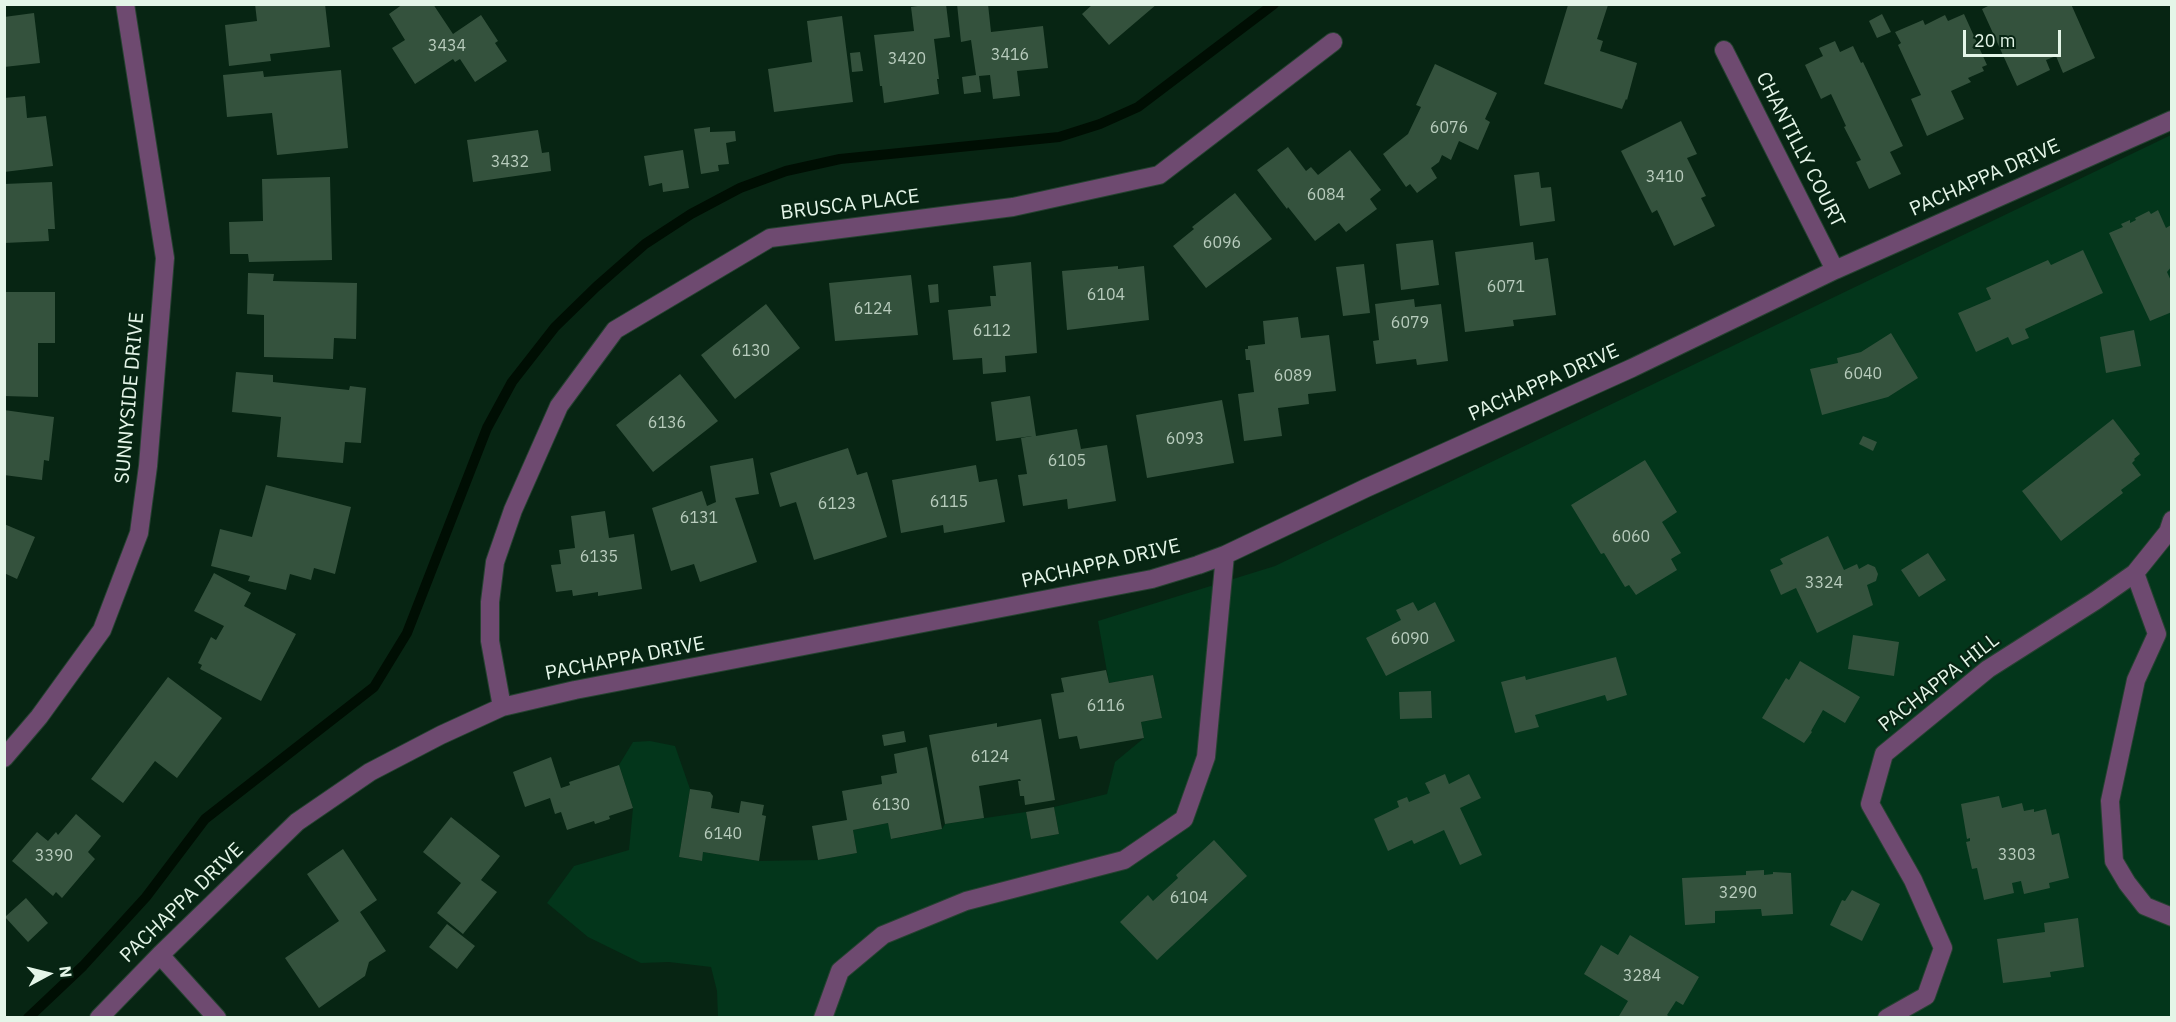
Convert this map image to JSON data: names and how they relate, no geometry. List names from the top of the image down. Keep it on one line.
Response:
{"streets":{"street":["CHANTILLY COURT","PACHAPPA DRIVE","BRUSCA PLACE","SUNNYSIDE DRIVE","PACHAPPA HILL"]},"crossings":[["CHANTILLY COURT","PACHAPPA DRIVE"],["PACHAPPA DRIVE","BRUSCA PLACE"]],"house_numbers":["3434","3416","3420","6076","3432","3410","6084","6096","6071","6104","6124","6079","6112","6130","6040","6089","6136","6093","6105","6115","6123","6131","6060","6135","3324","6090","6116","6124","6130","6140","3303","3390","3290","6104","3284"],"scale_bar":"20 m","north":"right"}
